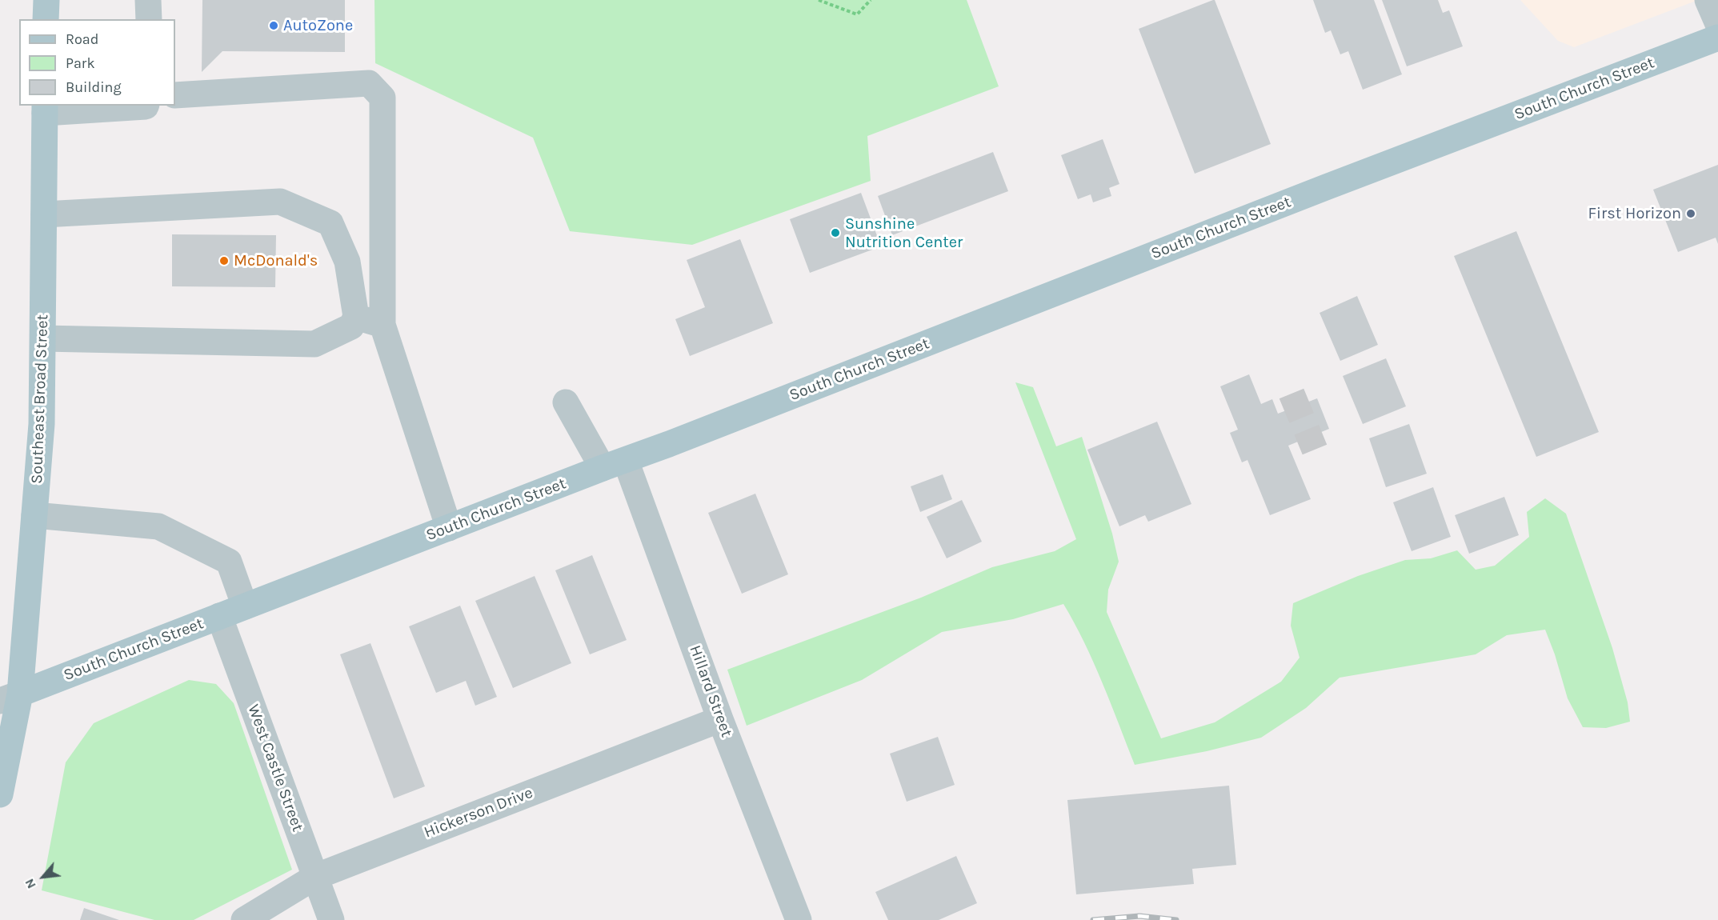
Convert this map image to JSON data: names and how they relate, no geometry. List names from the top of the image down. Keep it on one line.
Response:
{"streets":{"main road":["South Church Street","Southeast Broad Street"],"street":["Hillard Street","West Castle Street","Hickerson Drive"]},"crossings":[["South Church Street","Southeast Broad Street"],["South Church Street","Hillard Street"],["South Church Street","West Castle Street"],["Hillard Street","Hickerson Drive"],["West Castle Street","Hickerson Drive"]],"places":["AutoZone","First Horizon","Sunshine Nutrition Center","McDonald's"],"legend":["Road","Park","Building"],"north":"bottom left"}
